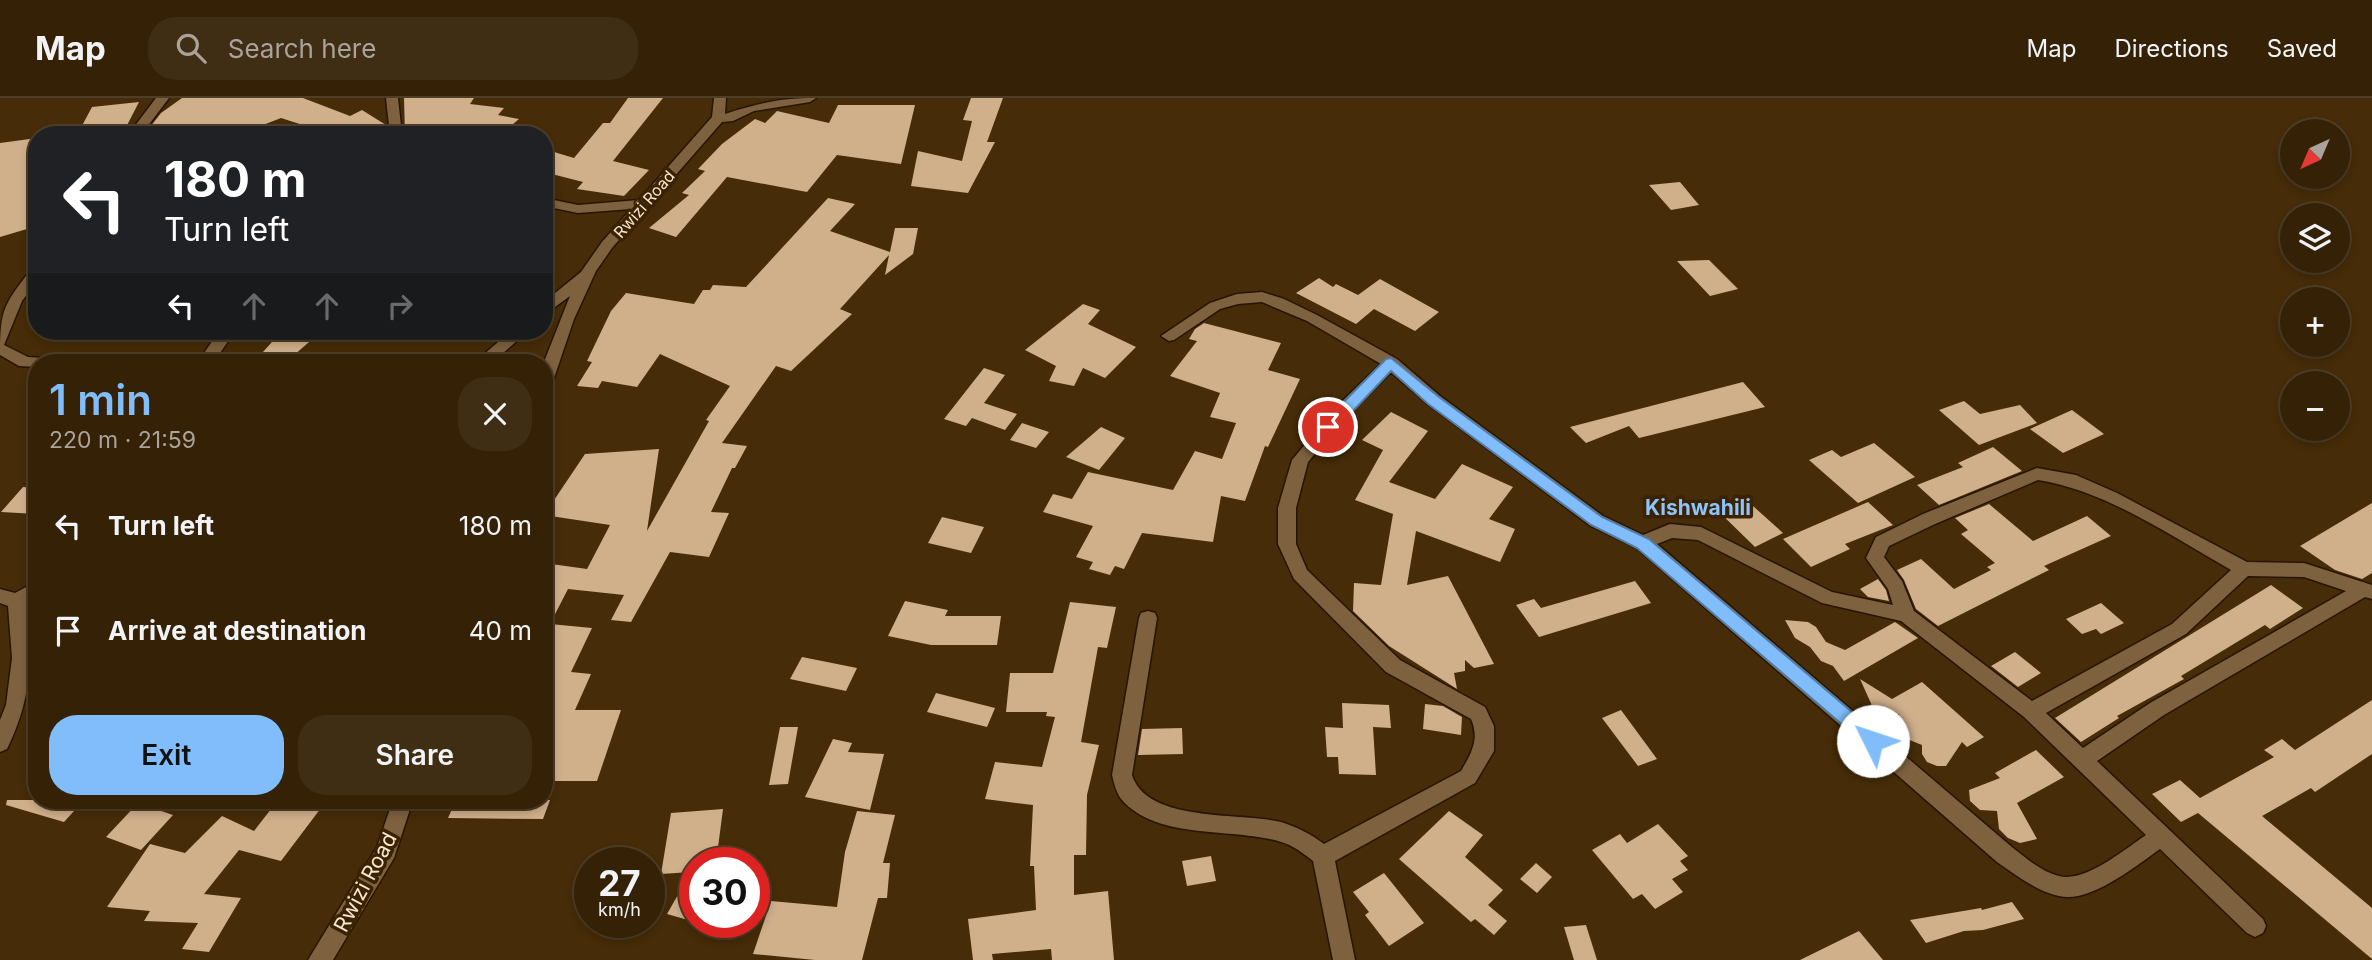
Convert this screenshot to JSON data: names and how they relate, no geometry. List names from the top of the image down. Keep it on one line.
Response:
{"streets":{"street":["Rwizi Road"]},"districts":["Kishwahili"],"north":"bottom left","page":{"header":"Map","search":"Search here","nav":["Map","Directions","Saved"],"map_buttons":["+","−"],"turn":["180 m","Turn left"],"heading":["1 min","220 m · 21:59"],"list":[{"name":"Turn left","value":"180 m"},{"name":"Arrive at destination","value":"40 m"}],"buttons":["Exit","Share"],"speed":"27 km/h","limit":"30"}}
